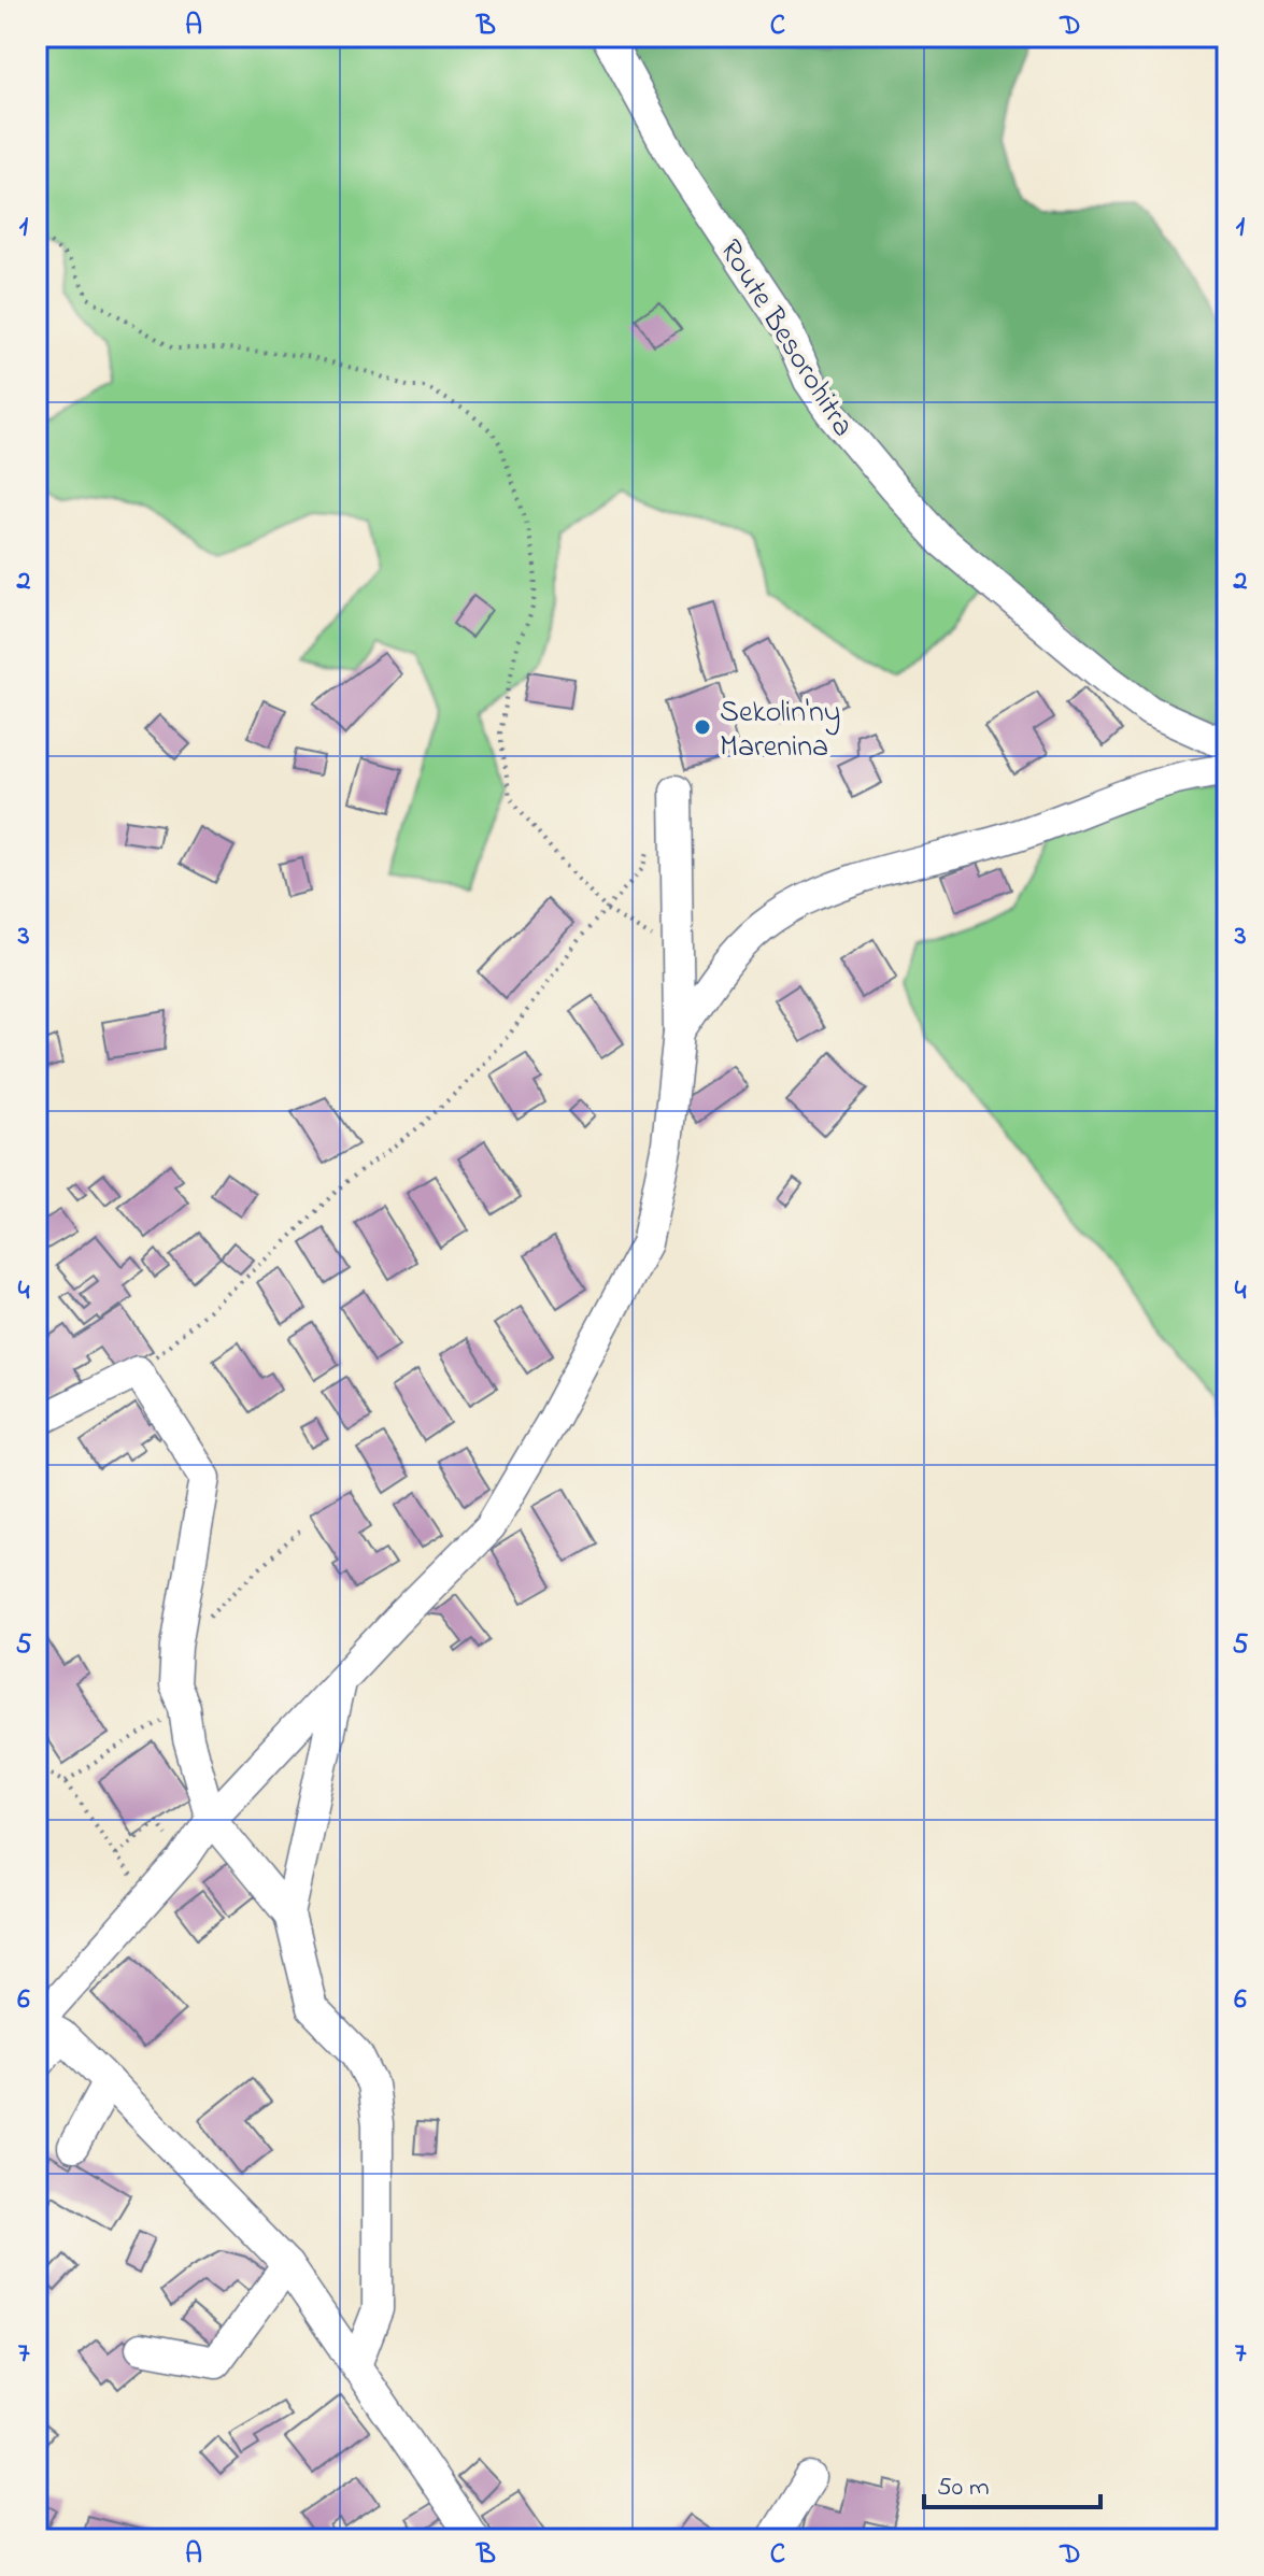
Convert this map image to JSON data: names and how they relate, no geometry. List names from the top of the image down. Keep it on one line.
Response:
{"streets":{"street":["Route Besorohitra"]},"places":["Sekolin'ny Marenina"],"scale_bar":"50 m","grid":{"columns":["A","B","C","D"],"rows":["1","2","3","4","5","6","7"]}}
